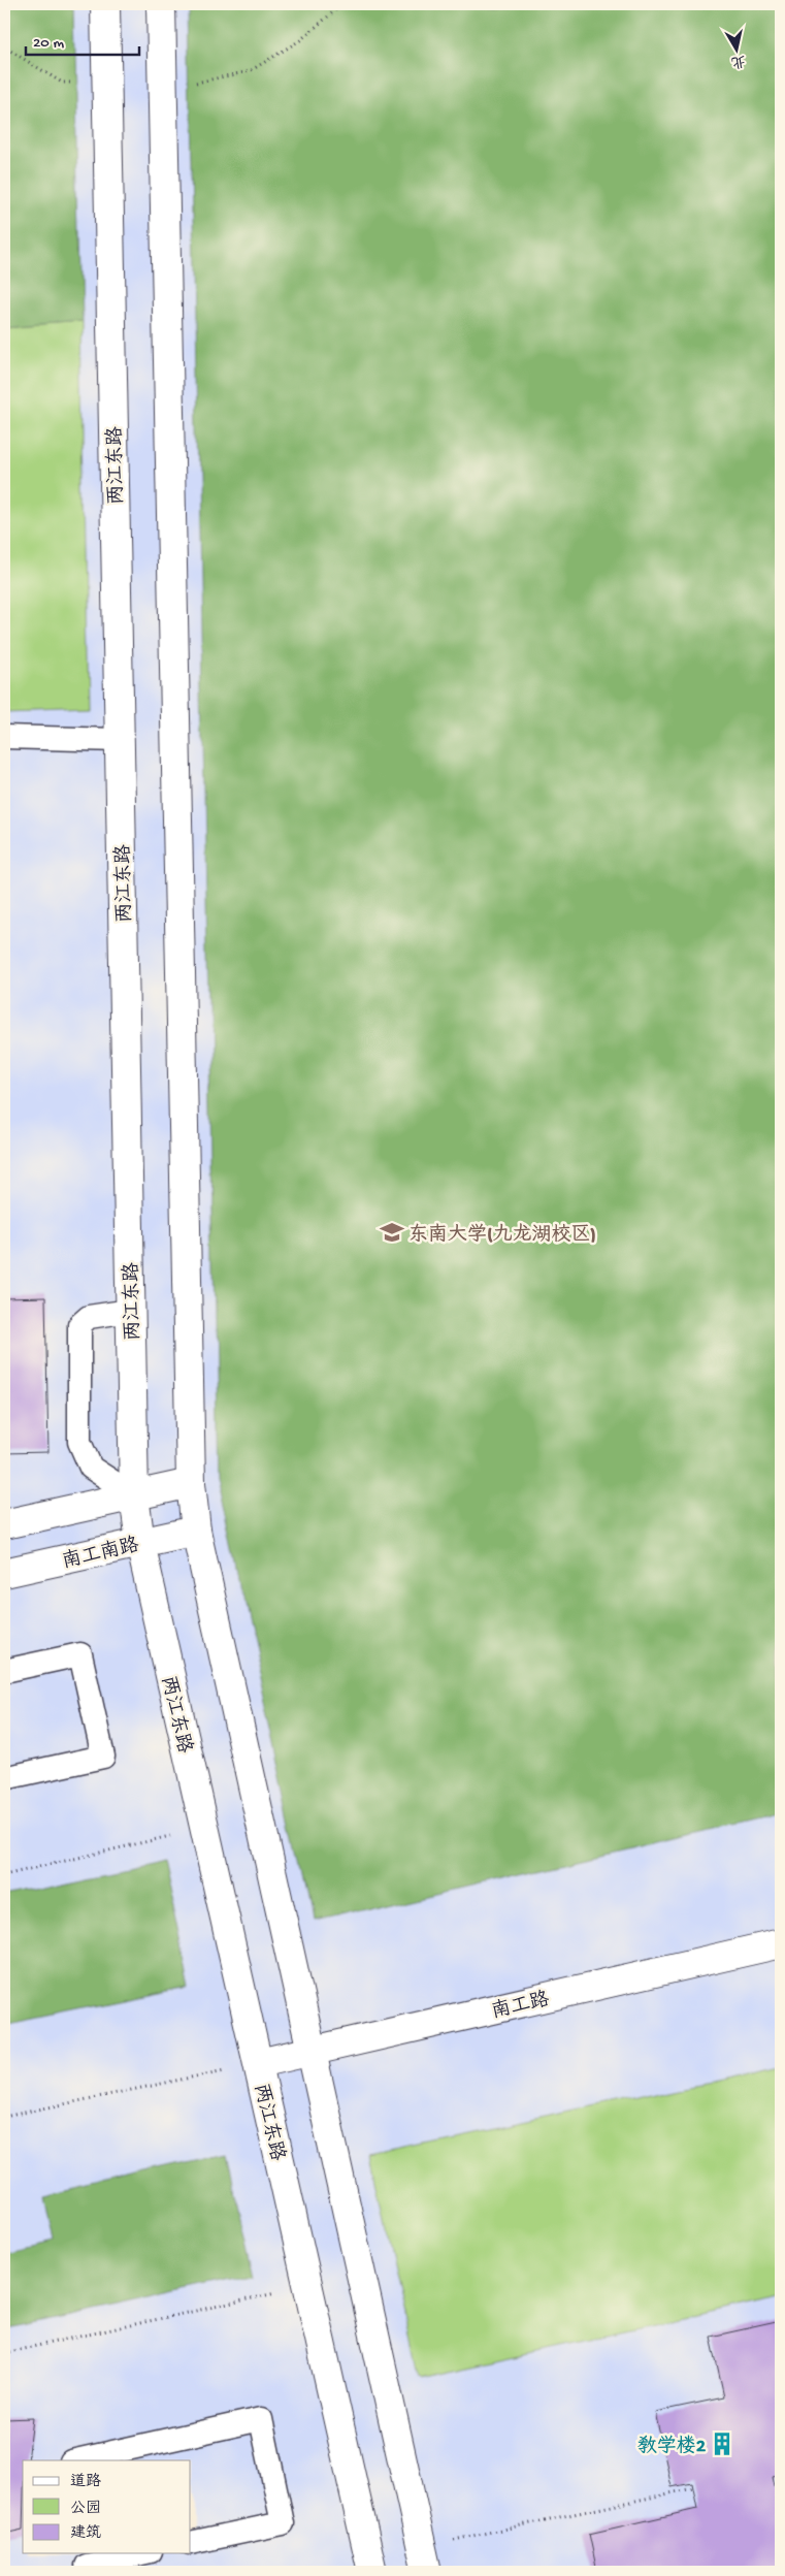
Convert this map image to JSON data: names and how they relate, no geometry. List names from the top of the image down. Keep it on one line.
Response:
{"streets":{"street":["两江东路","南工南路","南工路"]},"crossings":[["两江东路","南工南路"],["两江东路","南工路"]],"places":{"school or university":["东南大学(九龙湖校区)"],"building":["教学楼2"]},"legend":["道路","公园","建筑"],"scale_bar":"20 m","north":"bottom"}
